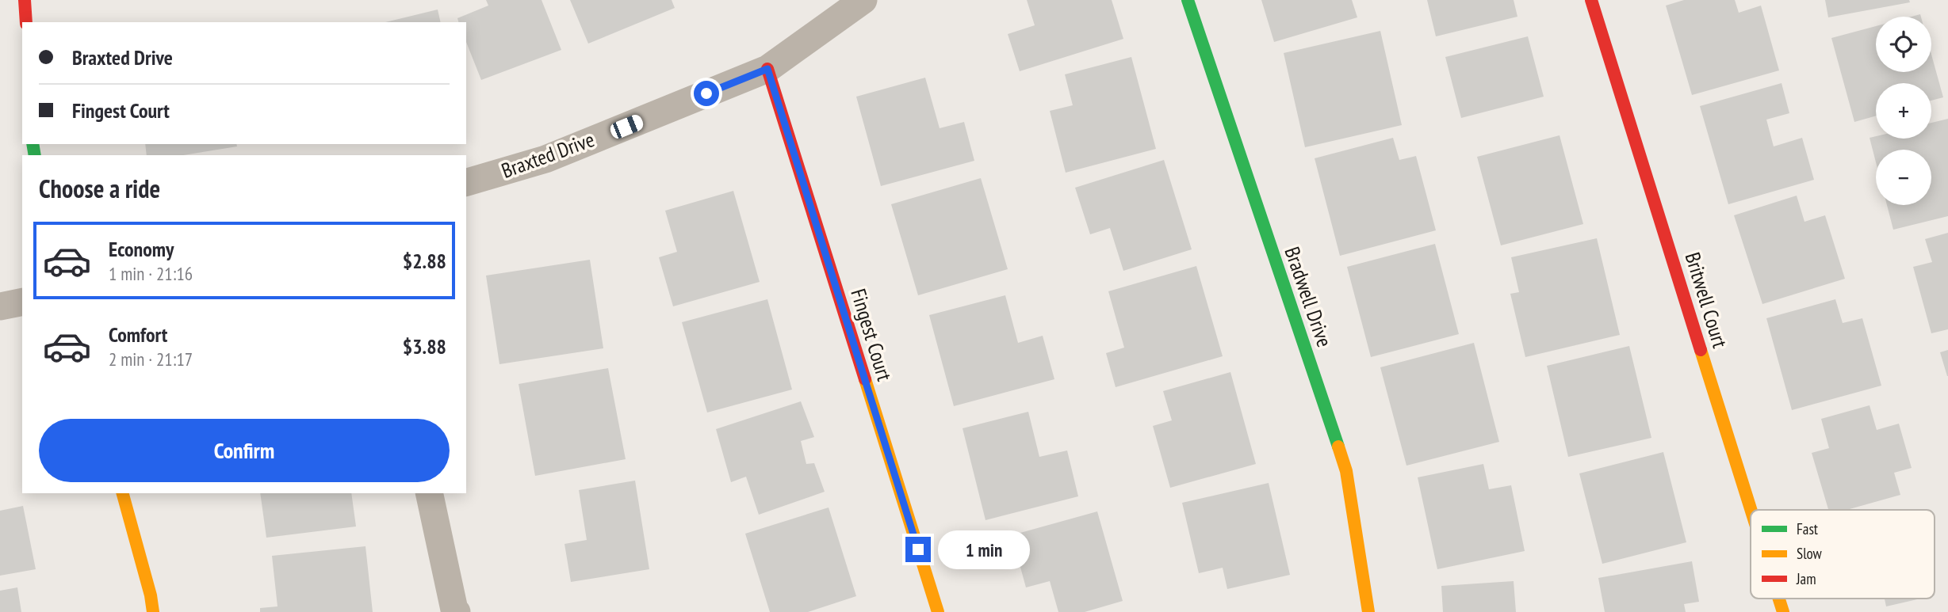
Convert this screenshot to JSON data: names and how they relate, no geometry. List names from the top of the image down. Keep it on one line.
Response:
{"streets":{"street":["Braxted Drive","Bradwell Drive","Britwell Court","Fingest Court"]},"crossings":[["Braxted Drive","Fingest Court"]],"legend":["Fast","Slow","Jam"],"page":{"map_buttons":["+","−"],"banner":["Braxted Drive","Fingest Court"],"heading":"Choose a ride","list":[{"name":"Economy","note":"1 min · 21:16","value":"$2.88"},{"name":"Comfort","note":"2 min · 21:17","value":"$3.88"}],"buttons":"Confirm","bubble":"1 min"}}
